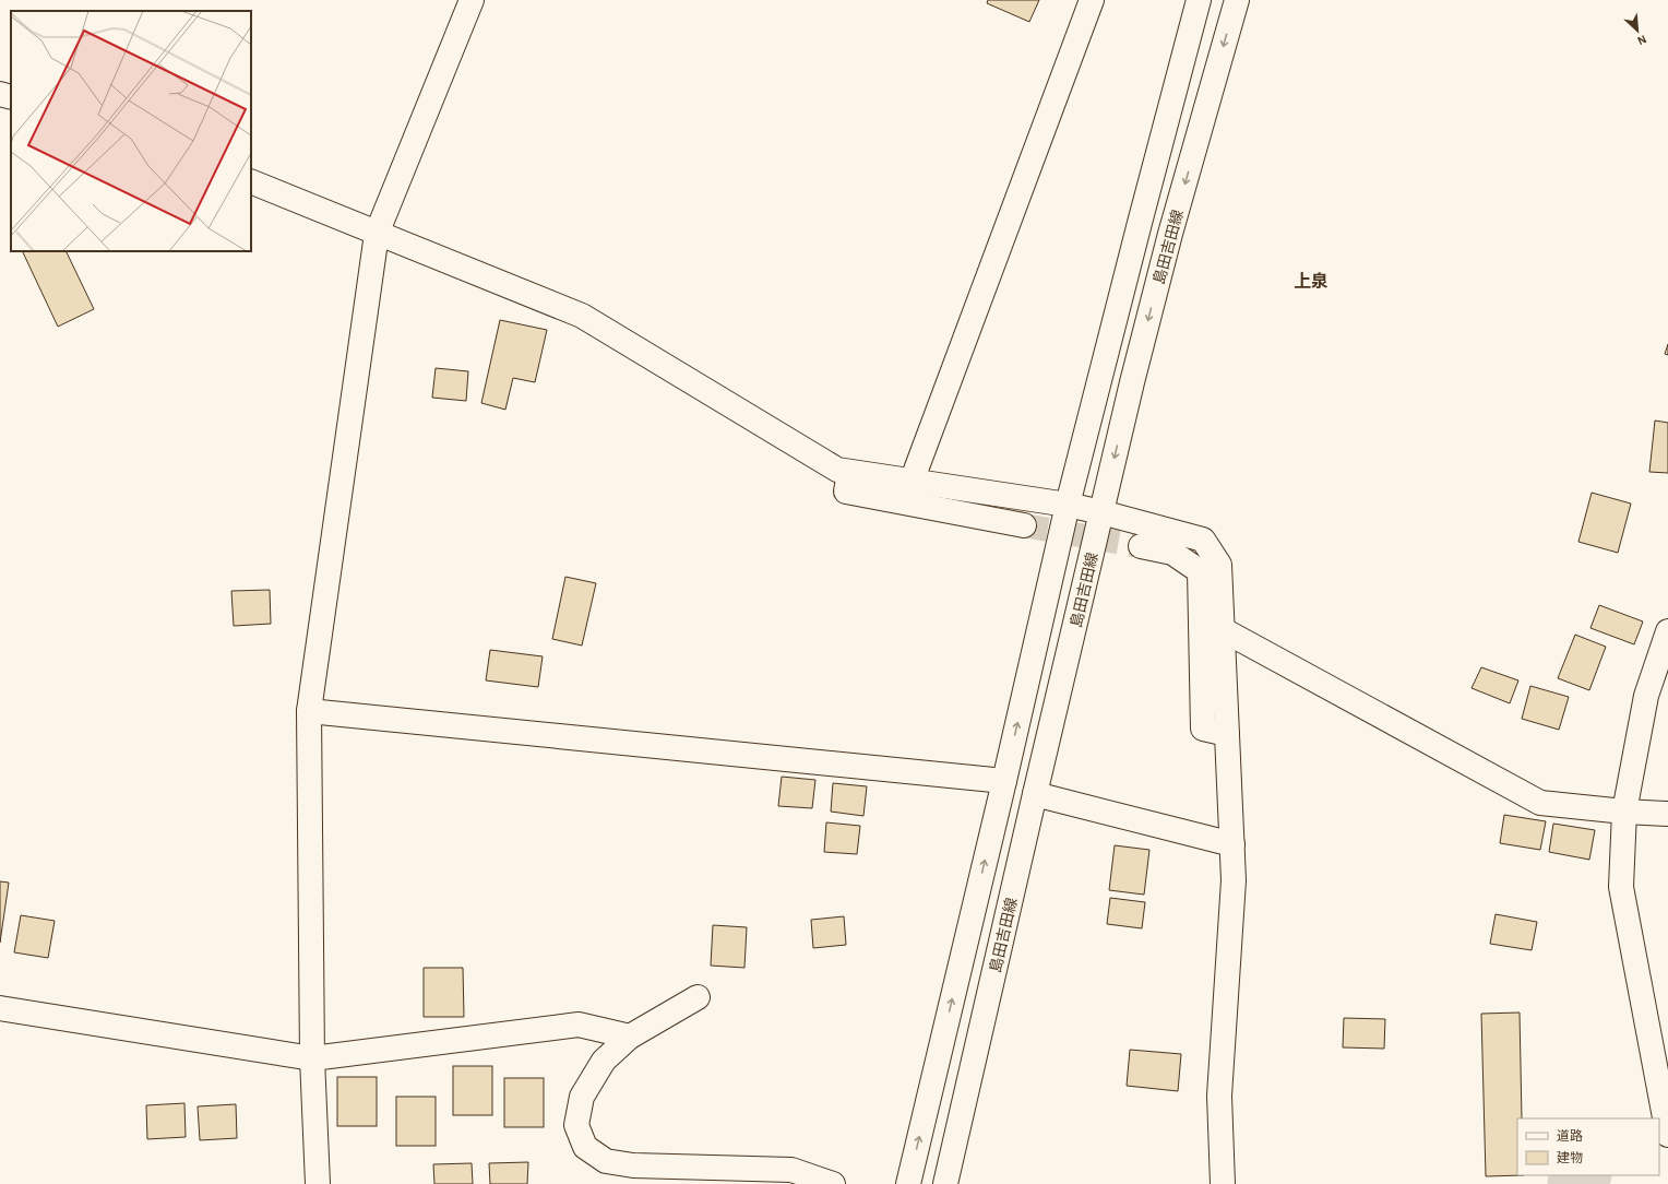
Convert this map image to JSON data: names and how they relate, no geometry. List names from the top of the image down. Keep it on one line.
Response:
{"streets":{"street":["島田吉田線"]},"districts":["上泉"],"legend":["道路","建物"],"north":"bottom right"}
